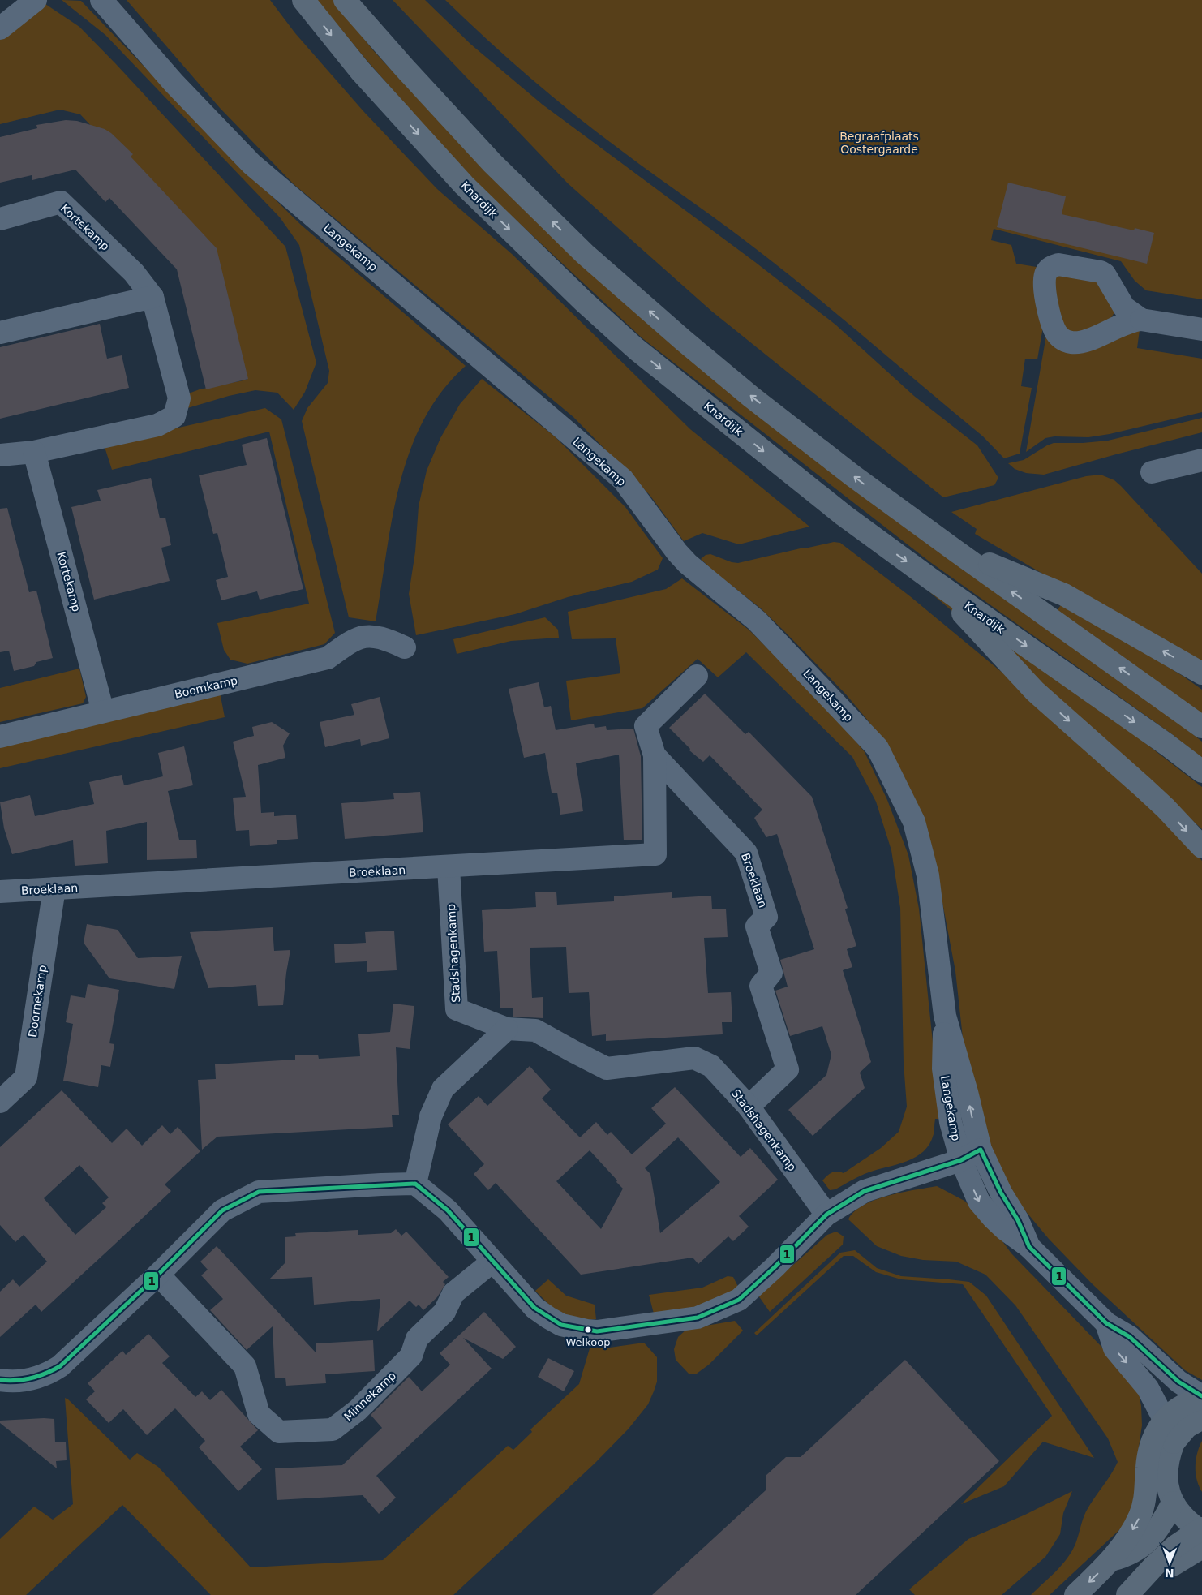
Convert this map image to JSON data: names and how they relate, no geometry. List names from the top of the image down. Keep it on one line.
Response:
{"streets":{"main road":["Knardijk"],"street":["Kortekamp","Langekamp","Boomkamp","Broeklaan","Stadshagenkamp","Doornekamp","Minnekamp"]},"crossings":[["Kortekamp","Boomkamp"],["Broeklaan","Stadshagenkamp"],["Broeklaan","Doornekamp"]],"parks":["Begraafplaats Oostergaarde"],"places":["Welkoop"],"lines":["transit line 1"],"north":"bottom"}
